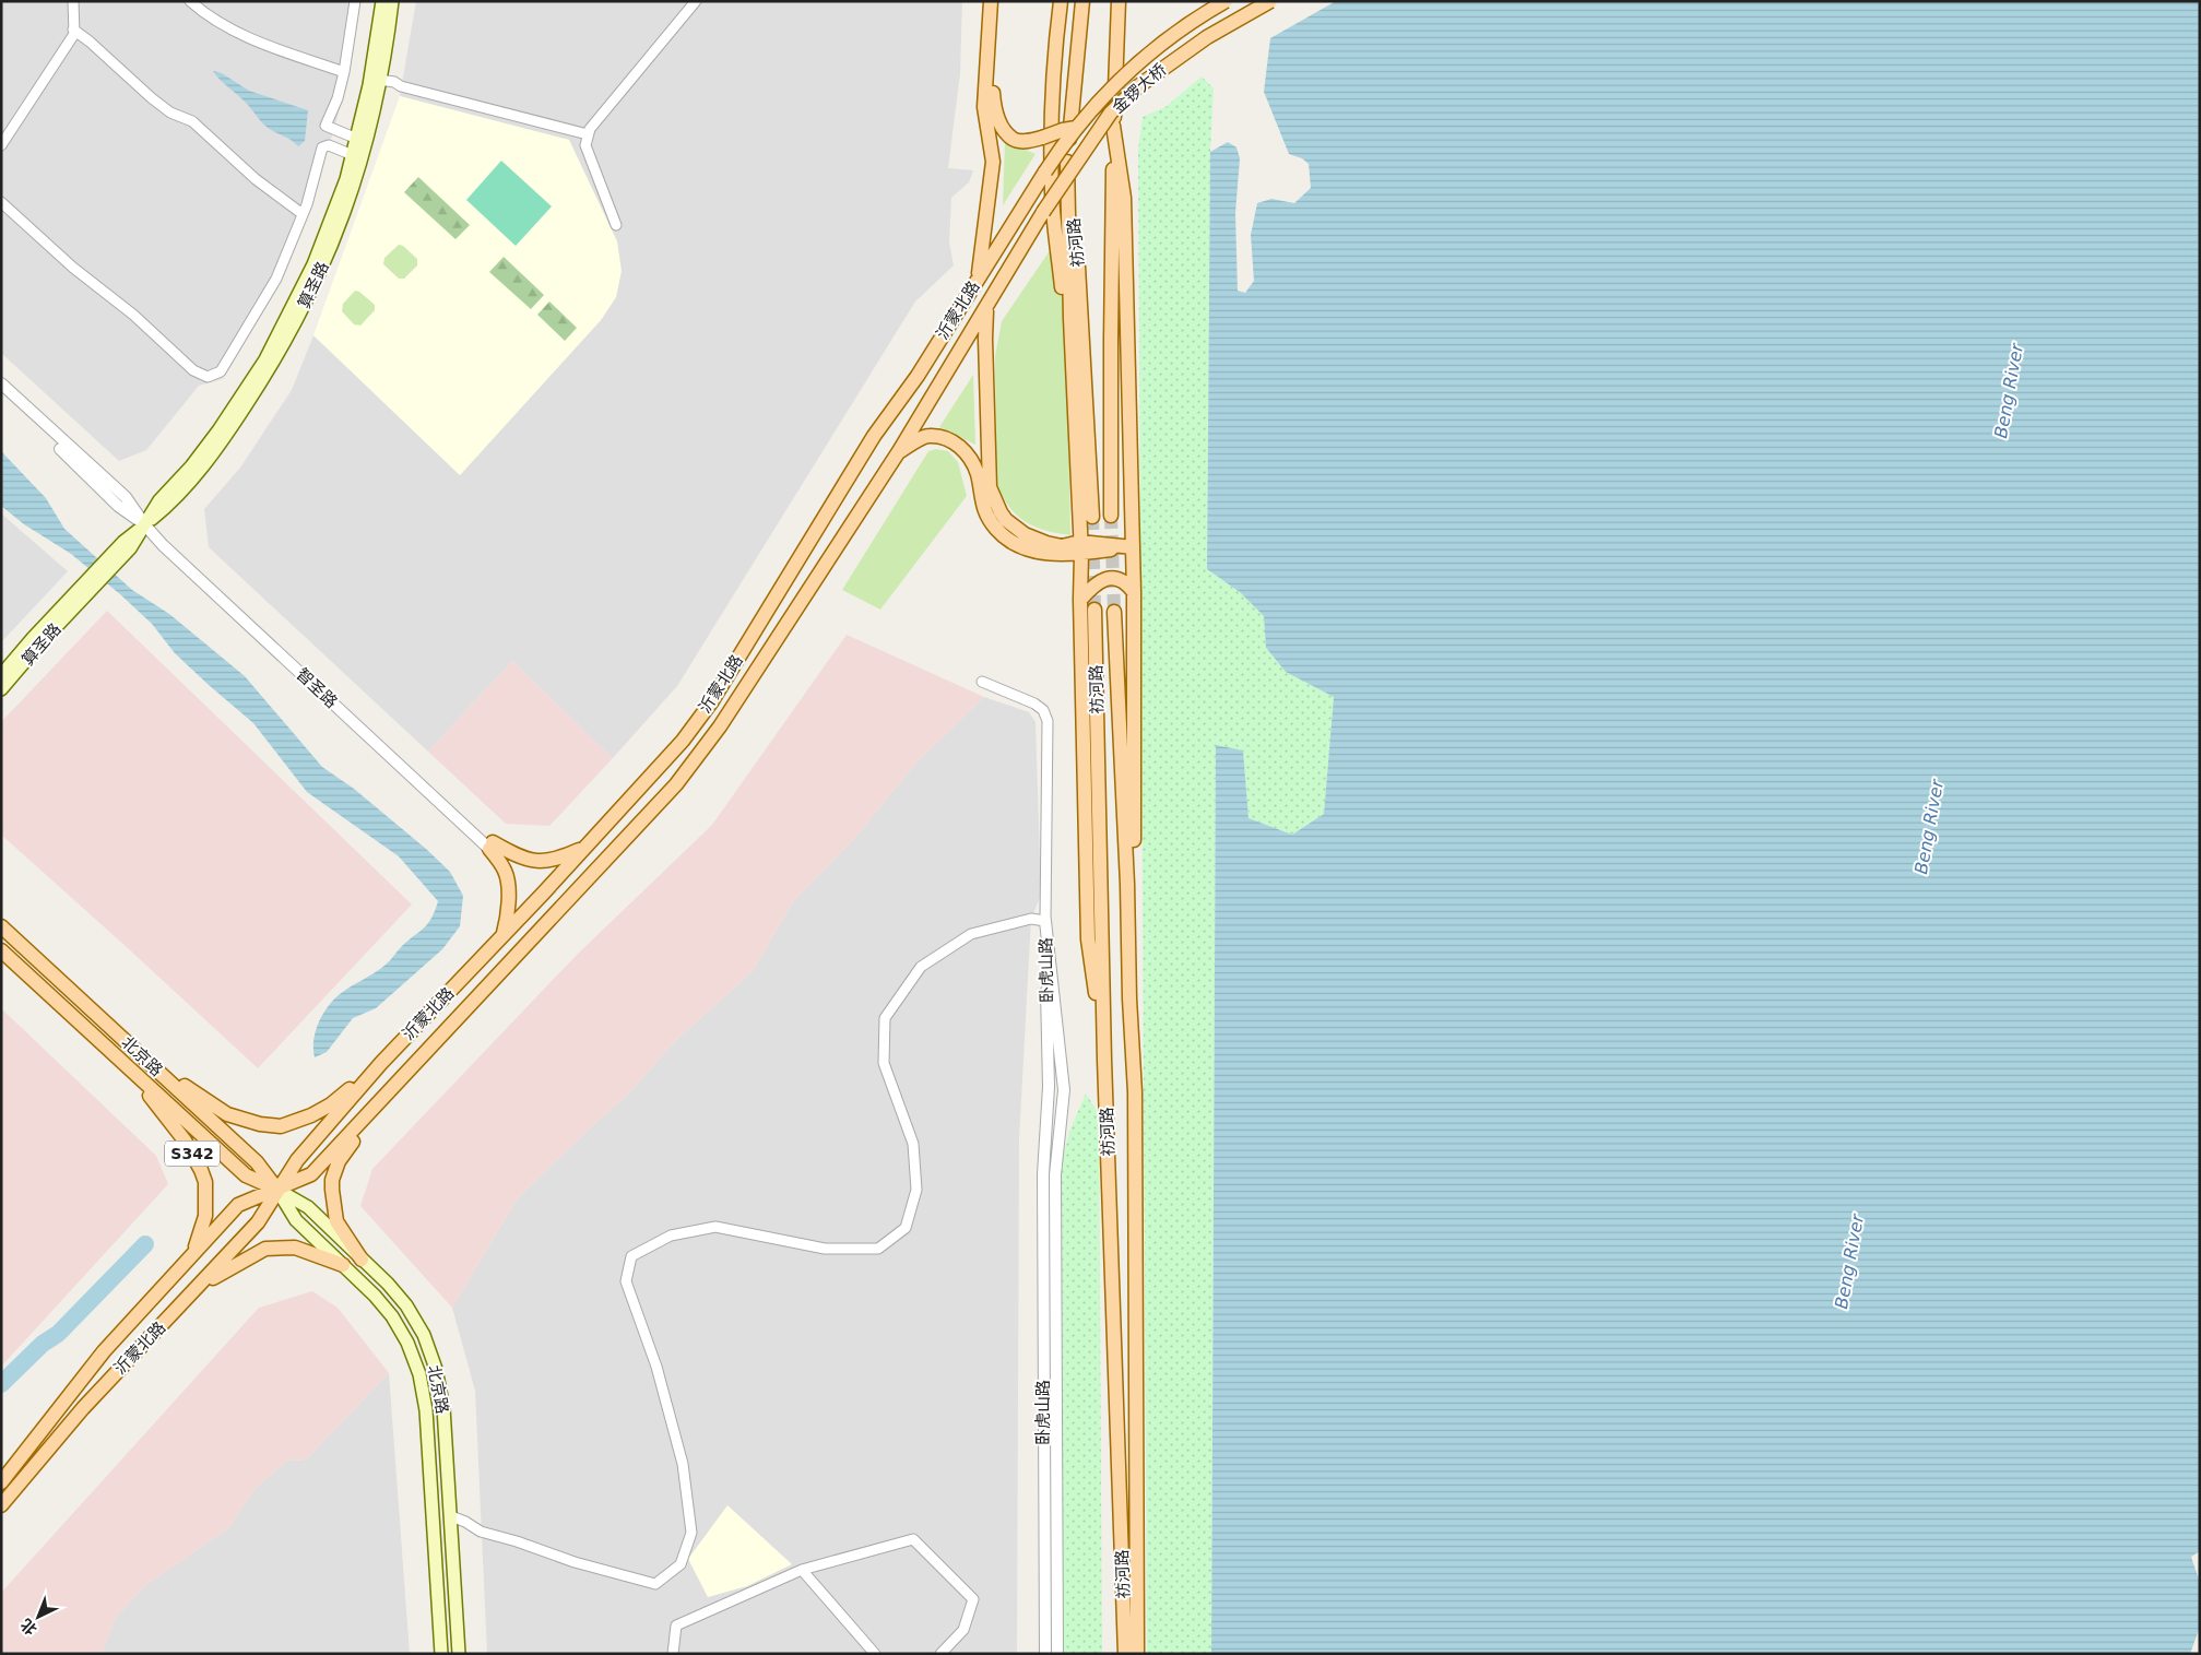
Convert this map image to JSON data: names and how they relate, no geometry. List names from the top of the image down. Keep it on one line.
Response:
{"streets":{"main road":["金锣大桥","祊河路","算圣路","沂蒙北路","北京路","S342"],"street":["智圣路","卧虎山路"]},"crossings":[["金锣大桥","沂蒙北路"],["算圣路","智圣路"],["沂蒙北路","北京路"],["沂蒙北路","S342"],["北京路","S342"]],"water":["Beng River"],"north":"bottom left"}
